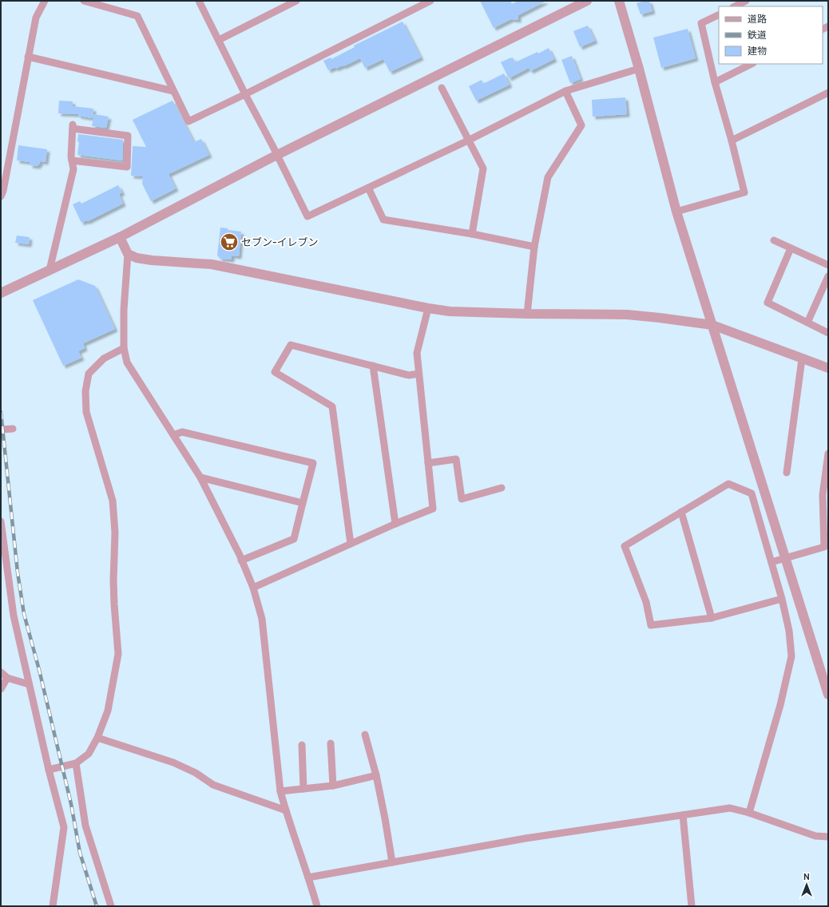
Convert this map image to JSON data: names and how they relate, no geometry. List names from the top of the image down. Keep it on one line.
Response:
{"places":{"supermarket":["セブン-イレブン"]},"legend":["道路","鉄道","建物"],"north":"top"}
